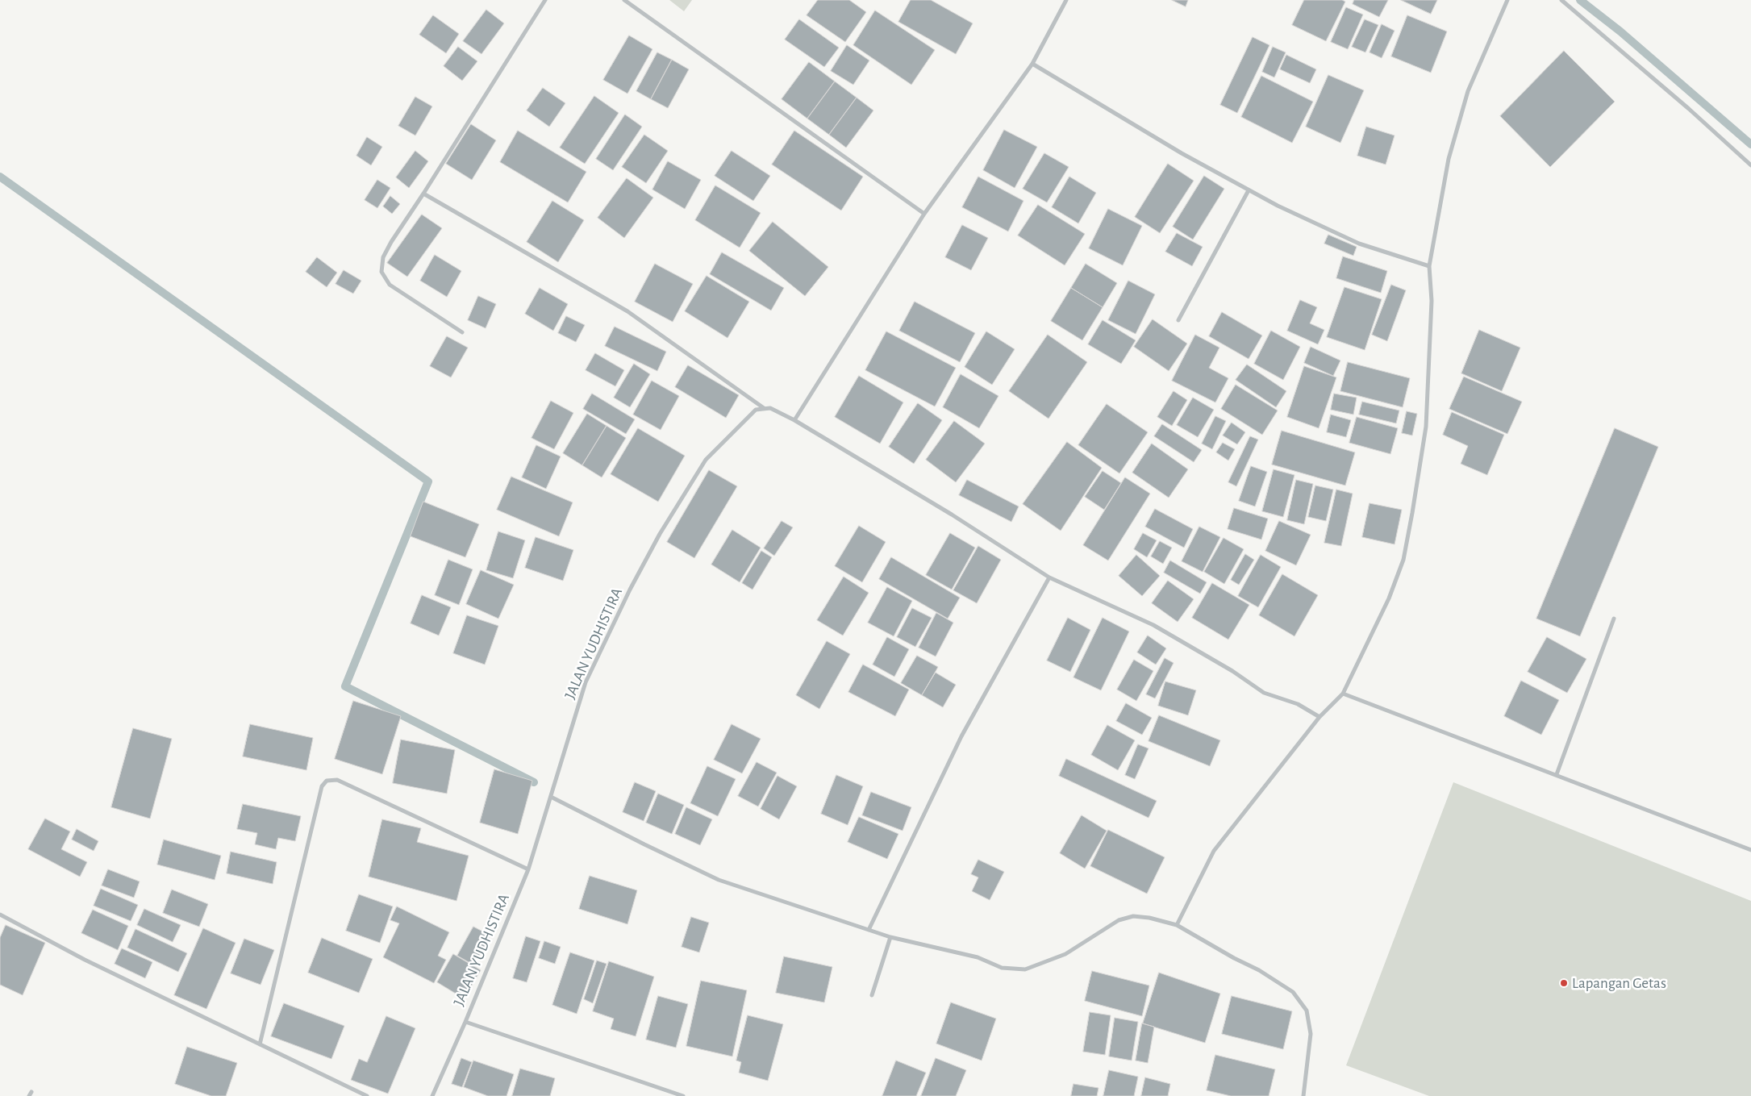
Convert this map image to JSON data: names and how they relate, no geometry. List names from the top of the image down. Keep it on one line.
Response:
{"streets":{"street":["JALAN YUDHISTIRA"]},"places":["Lapangan Getas"]}
